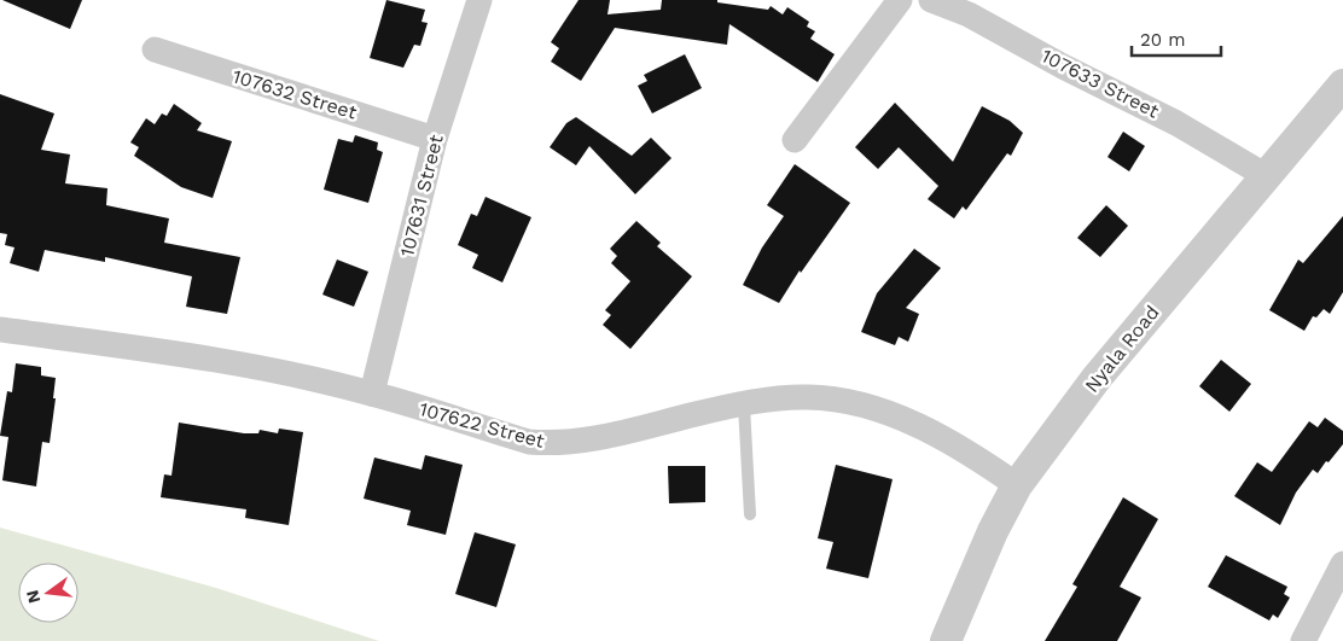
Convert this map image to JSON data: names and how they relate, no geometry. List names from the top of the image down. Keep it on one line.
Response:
{"streets":{"street":["107633 Street","107632 Street","107631 Street","Nyala Road","107622 Street"]},"crossings":[["107633 Street","Nyala Road"],["107632 Street","107631 Street"],["107631 Street","107622 Street"],["Nyala Road","107622 Street"]],"scale_bar":"20 m","north":"left"}
